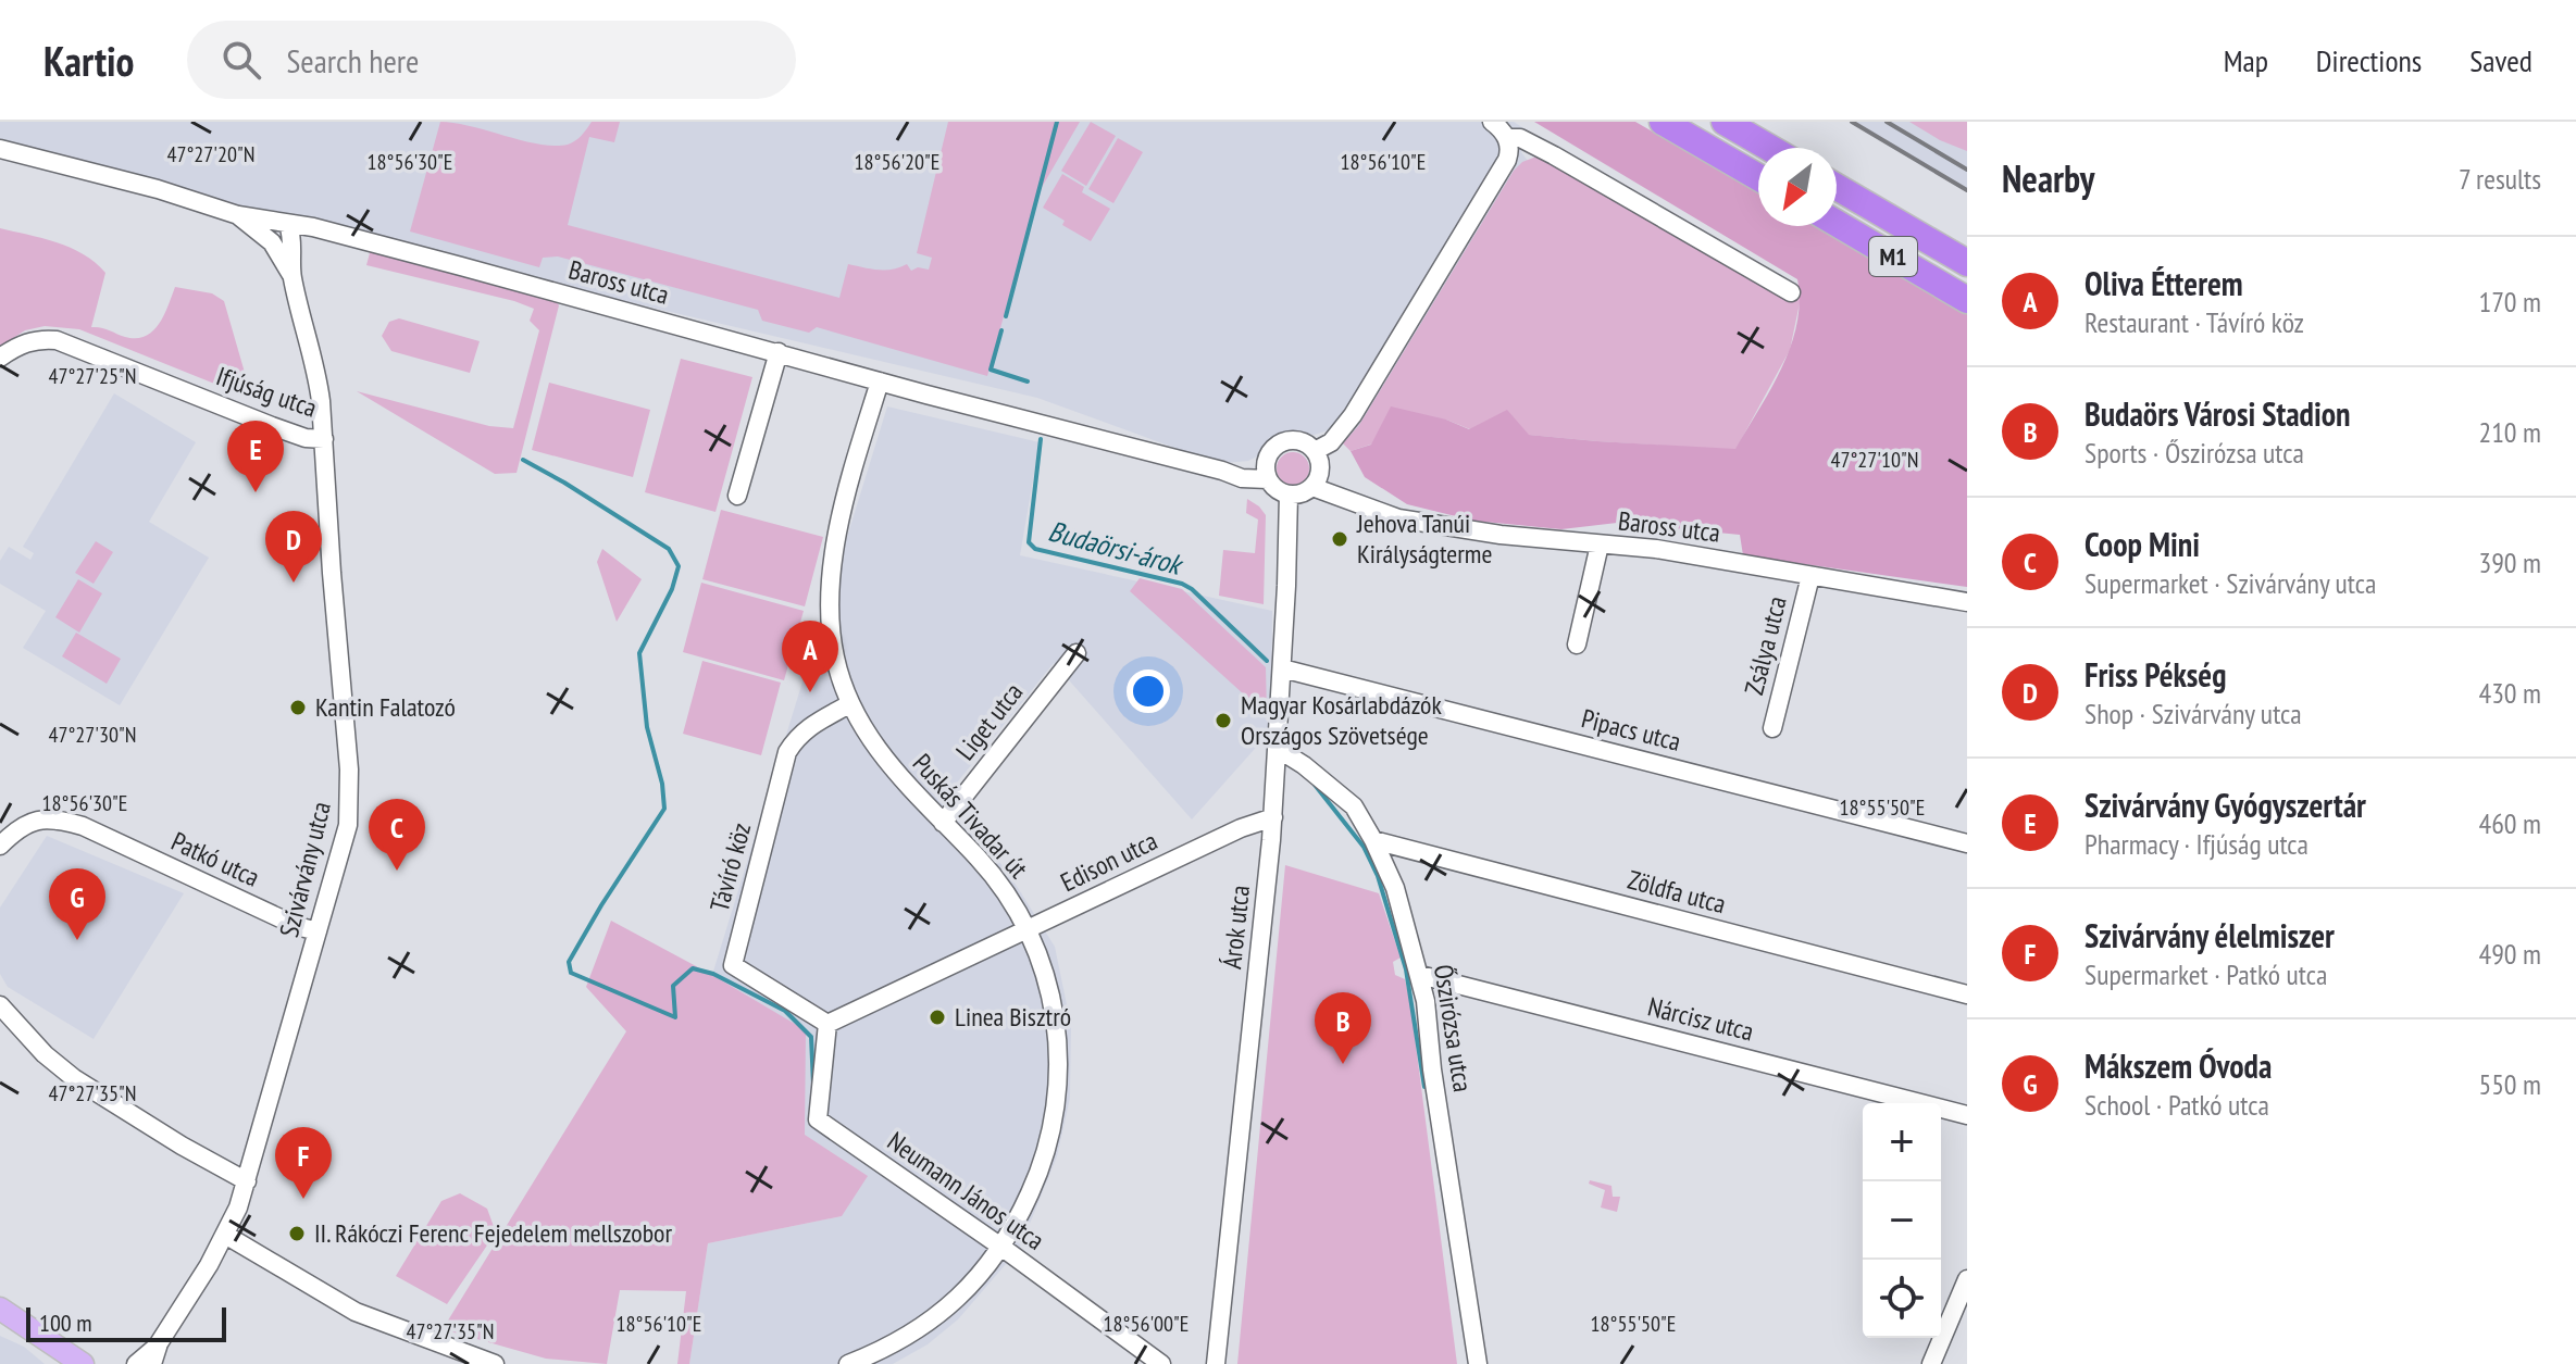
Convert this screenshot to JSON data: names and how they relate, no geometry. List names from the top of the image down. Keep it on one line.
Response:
{"streets":{"highway":["M1"],"street":["Baross utca","Ifjúság utca","Zsálya utca","Liget utca","Pipacs utca","Puskás Tivadar út","Patkó utca","Edison utca","Távíró köz","Szivárvány utca","Zöldfa utca","Árok utca","Nárcisz utca","Őszirózsa utca","Neumann János utca"]},"crossings":[["Baross utca","Zsálya utca"],["Baross utca","Puskás Tivadar út"],["Baross utca","Szivárvány utca"],["Baross utca","Árok utca"],["Ifjúság utca","Szivárvány utca"],["Liget utca","Puskás Tivadar út"],["Pipacs utca","Árok utca"],["Puskás Tivadar út","Edison utca"],["Puskás Tivadar út","Távíró köz"],["Puskás Tivadar út","Neumann János utca"],["Patkó utca","Szivárvány utca"],["Edison utca","Távíró köz"],["Edison utca","Árok utca"],["Edison utca","Neumann János utca"],["Távíró köz","Neumann János utca"],["Zöldfa utca","Őszirózsa utca"],["Árok utca","Őszirózsa utca"],["Nárcisz utca","Őszirózsa utca"]],"water":["Budaörsi-árok"],"places":["Jehova Tanúi Királyságterme","Kantin Falatozó","Magyar Kosárlabdázók Országos Szövetsége","Linea Bisztró","II. Rákóczi Ferenc Fejedelem mellszobor"],"scale_bar":"100 m","north":"bottom left","page":{"header":"Kartio","search":"Search here","nav":["Map","Directions","Saved"],"heading":["Nearby","7 results"],"list":[{"mark":"A","name":"Oliva Étterem","note":"Restaurant · Távíró köz","value":"170 m"},{"mark":"B","name":"Budaörs Városi Stadion","note":"Sports · Őszirózsa utca","value":"210 m"},{"mark":"C","name":"Coop Mini","note":"Supermarket · Szivárvány utca","value":"390 m"},{"mark":"D","name":"Friss Pékség","note":"Shop · Szivárvány utca","value":"430 m"},{"mark":"E","name":"Szivárvány Gyógyszertár","note":"Pharmacy · Ifjúság utca","value":"460 m"},{"mark":"F","name":"Szivárvány élelmiszer","note":"Supermarket · Patkó utca","value":"490 m"},{"mark":"G","name":"Mákszem Óvoda","note":"School · Patkó utca","value":"550 m"}],"pins":["E","D","A","C","G","B","F"],"map_buttons":["+","−"],"scale":"100 m"},"coordinates":["47°27'20\"N","18°56'20\"E","18°56'10\"E","18°56'30\"E","47°27'25\"N","47°27'10\"N","47°27'30\"N","18°55'50\"E","47°27'35\"N","18°56'00\"E"]}
